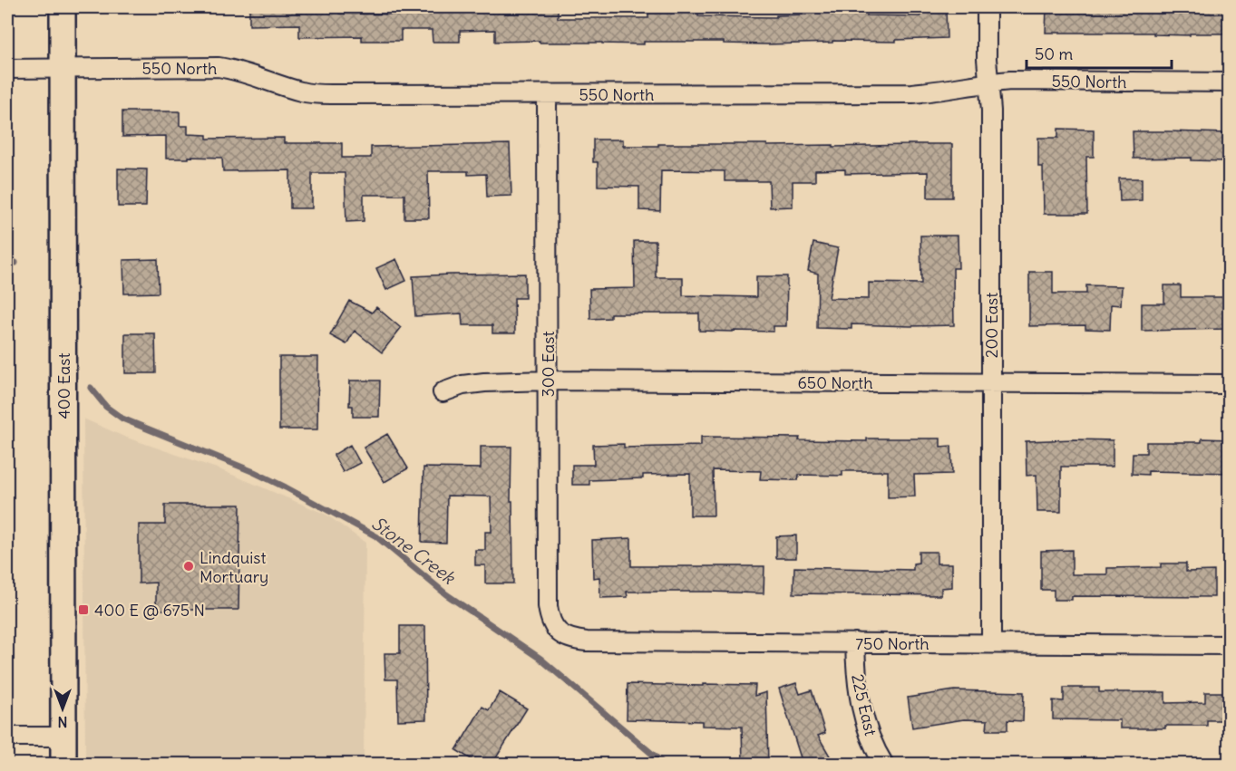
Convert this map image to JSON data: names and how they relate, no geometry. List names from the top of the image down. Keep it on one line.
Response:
{"streets":{"main road":["400 East"],"street":["550 North","200 East","300 East","650 North","750 North","225 East"]},"crossings":[["550 North","200 East"],["550 North","300 East"],["550 North","400 East"],["200 East","650 North"],["200 East","750 North"],["300 East","650 North"],["300 East","750 North"],["750 North","225 East"]],"water":["Stone Creek"],"places":{"other":["Lindquist Mortuary"],"transit":["400 E @ 675 N"]},"scale_bar":"50 m","north":"bottom"}
